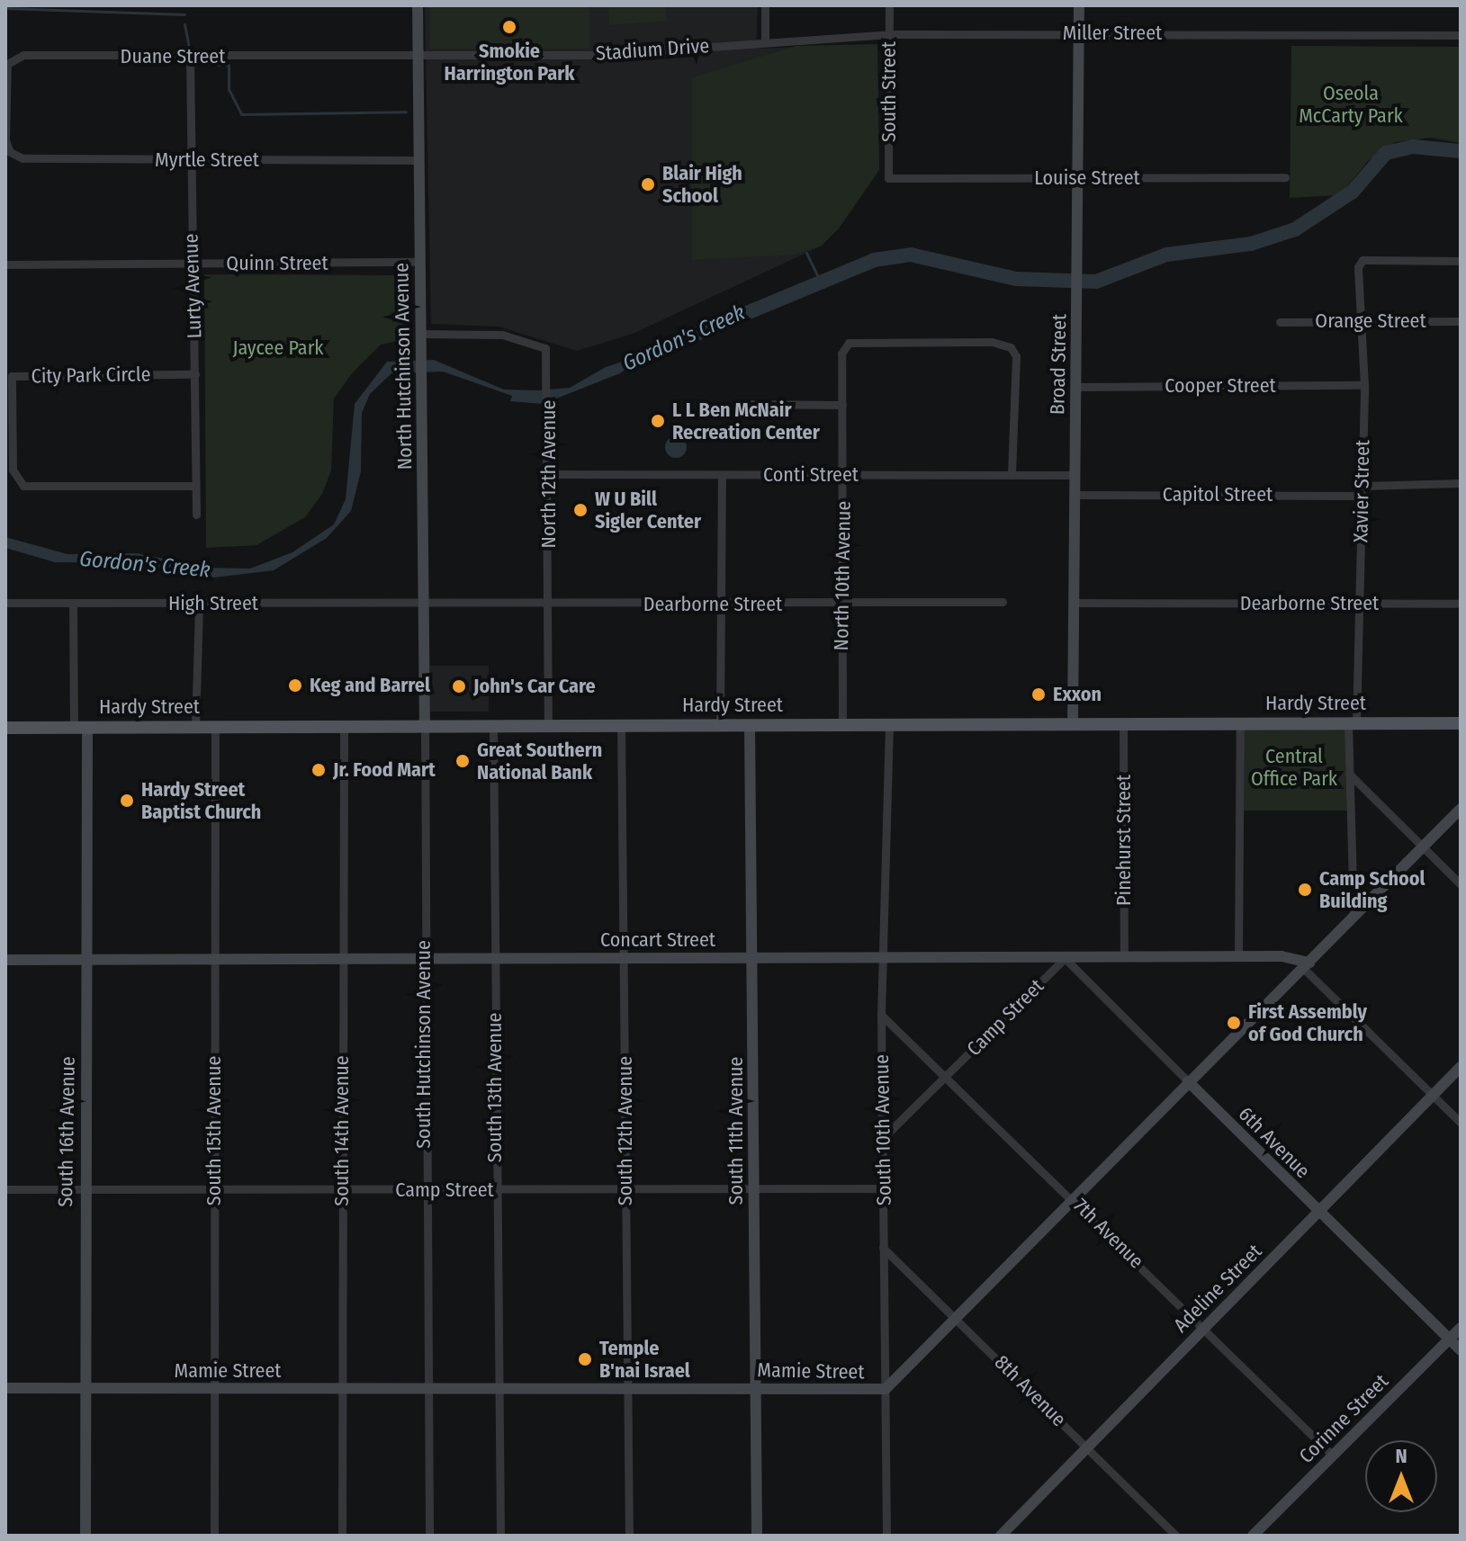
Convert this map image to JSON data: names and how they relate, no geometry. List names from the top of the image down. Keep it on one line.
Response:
{"streets":{"main road":["Hardy Street"],"street":["Miller Street","Stadium Drive","Duane Street","South Street","Myrtle Street","Louise Street","Quinn Street","Lurty Avenue","Orange Street","Broad Street","North Hutchinson Avenue","City Park Circle","Cooper Street","North 12th Avenue","Conti Street","Xavier Street","Capitol Street","North 10th Avenue","High Street","Dearborne Street","Pinehurst Street","Concart Street","Camp Street","South Hutchinson Avenue","South 13th Avenue","South 10th Avenue","South 15th Avenue","South 14th Avenue","South 12th Avenue","South 11th Avenue","South 16th Avenue","6th Avenue","7th Avenue","Adeline Street","Mamie Street","8th Avenue","Corinne Street"]},"crossings":[["Miller Street","Stadium Drive"],["Miller Street","South Street"],["Miller Street","Broad Street"],["Stadium Drive","Duane Street"],["Stadium Drive","North Hutchinson Avenue"],["Duane Street","Myrtle Street"],["Duane Street","Lurty Avenue"],["Duane Street","North Hutchinson Avenue"],["South Street","Louise Street"],["Myrtle Street","Lurty Avenue"],["Myrtle Street","North Hutchinson Avenue"],["Louise Street","Broad Street"],["Quinn Street","Lurty Avenue"],["Quinn Street","North Hutchinson Avenue"],["Lurty Avenue","City Park Circle"],["Orange Street","Xavier Street"],["Broad Street","Cooper Street"],["Broad Street","Conti Street"],["Broad Street","Capitol Street"],["Broad Street","Dearborne Street"],["Broad Street","Hardy Street"],["North Hutchinson Avenue","North 12th Avenue"],["North Hutchinson Avenue","High Street"],["North Hutchinson Avenue","Dearborne Street"],["North Hutchinson Avenue","Hardy Street"],["North Hutchinson Avenue","South Hutchinson Avenue"],["Cooper Street","Xavier Street"],["North 12th Avenue","Conti Street"],["North 12th Avenue","Dearborne Street"],["North 12th Avenue","Hardy Street"],["Conti Street","North 10th Avenue"],["Xavier Street","Capitol Street"],["Xavier Street","Dearborne Street"],["Xavier Street","Hardy Street"],["Xavier Street","Mamie Street"],["North 10th Avenue","Dearborne Street"],["North 10th Avenue","Hardy Street"],["High Street","Dearborne Street"],["Hardy Street","Pinehurst Street"],["Hardy Street","South Hutchinson Avenue"],["Hardy Street","South 13th Avenue"],["Hardy Street","South 10th Avenue"],["Hardy Street","South 15th Avenue"],["Hardy Street","South 14th Avenue"],["Hardy Street","South 12th Avenue"],["Hardy Street","South 11th Avenue"],["Hardy Street","South 16th Avenue"],["Pinehurst Street","Concart Street"],["Concart Street","Camp Street"],["Concart Street","South Hutchinson Avenue"],["Concart Street","South 13th Avenue"],["Concart Street","South 10th Avenue"],["Concart Street","South 15th Avenue"],["Concart Street","South 14th Avenue"],["Concart Street","South 12th Avenue"],["Concart Street","South 11th Avenue"],["Concart Street","South 16th Avenue"],["Concart Street","6th Avenue"],["Concart Street","Mamie Street"],["Camp Street","South Hutchinson Avenue"],["Camp Street","South 13th Avenue"],["Camp Street","South 10th Avenue"],["Camp Street","South 15th Avenue"],["Camp Street","South 14th Avenue"],["Camp Street","South 12th Avenue"],["Camp Street","South 11th Avenue"],["Camp Street","South 16th Avenue"],["Camp Street","6th Avenue"],["Camp Street","7th Avenue"],["South Hutchinson Avenue","Mamie Street"],["South 13th Avenue","Mamie Street"],["South 10th Avenue","7th Avenue"],["South 10th Avenue","Mamie Street"],["South 10th Avenue","8th Avenue"],["South 15th Avenue","Mamie Street"],["South 14th Avenue","Mamie Street"],["South 12th Avenue","Mamie Street"],["South 11th Avenue","Mamie Street"],["South 16th Avenue","Mamie Street"],["6th Avenue","Adeline Street"],["6th Avenue","Mamie Street"],["6th Avenue","Corinne Street"],["7th Avenue","Adeline Street"],["7th Avenue","Mamie Street"],["7th Avenue","Corinne Street"],["Adeline Street","8th Avenue"],["Mamie Street","8th Avenue"]],"water":["Gordon's Creek"],"parks":["Oseola McCarty Park","Jaycee Park","Central Office Park"],"places":["Smokie Harrington Park","Blair High School","L L Ben McNair Recreation Center","W U Bill Sigler Center","Keg and Barrel","John's Car Care","Exxon","Great Southern National Bank","Jr. Food Mart","Hardy Street Baptist Church","Camp School Building","First Assembly of God Church","Temple B'nai Israel"],"north":"top"}
